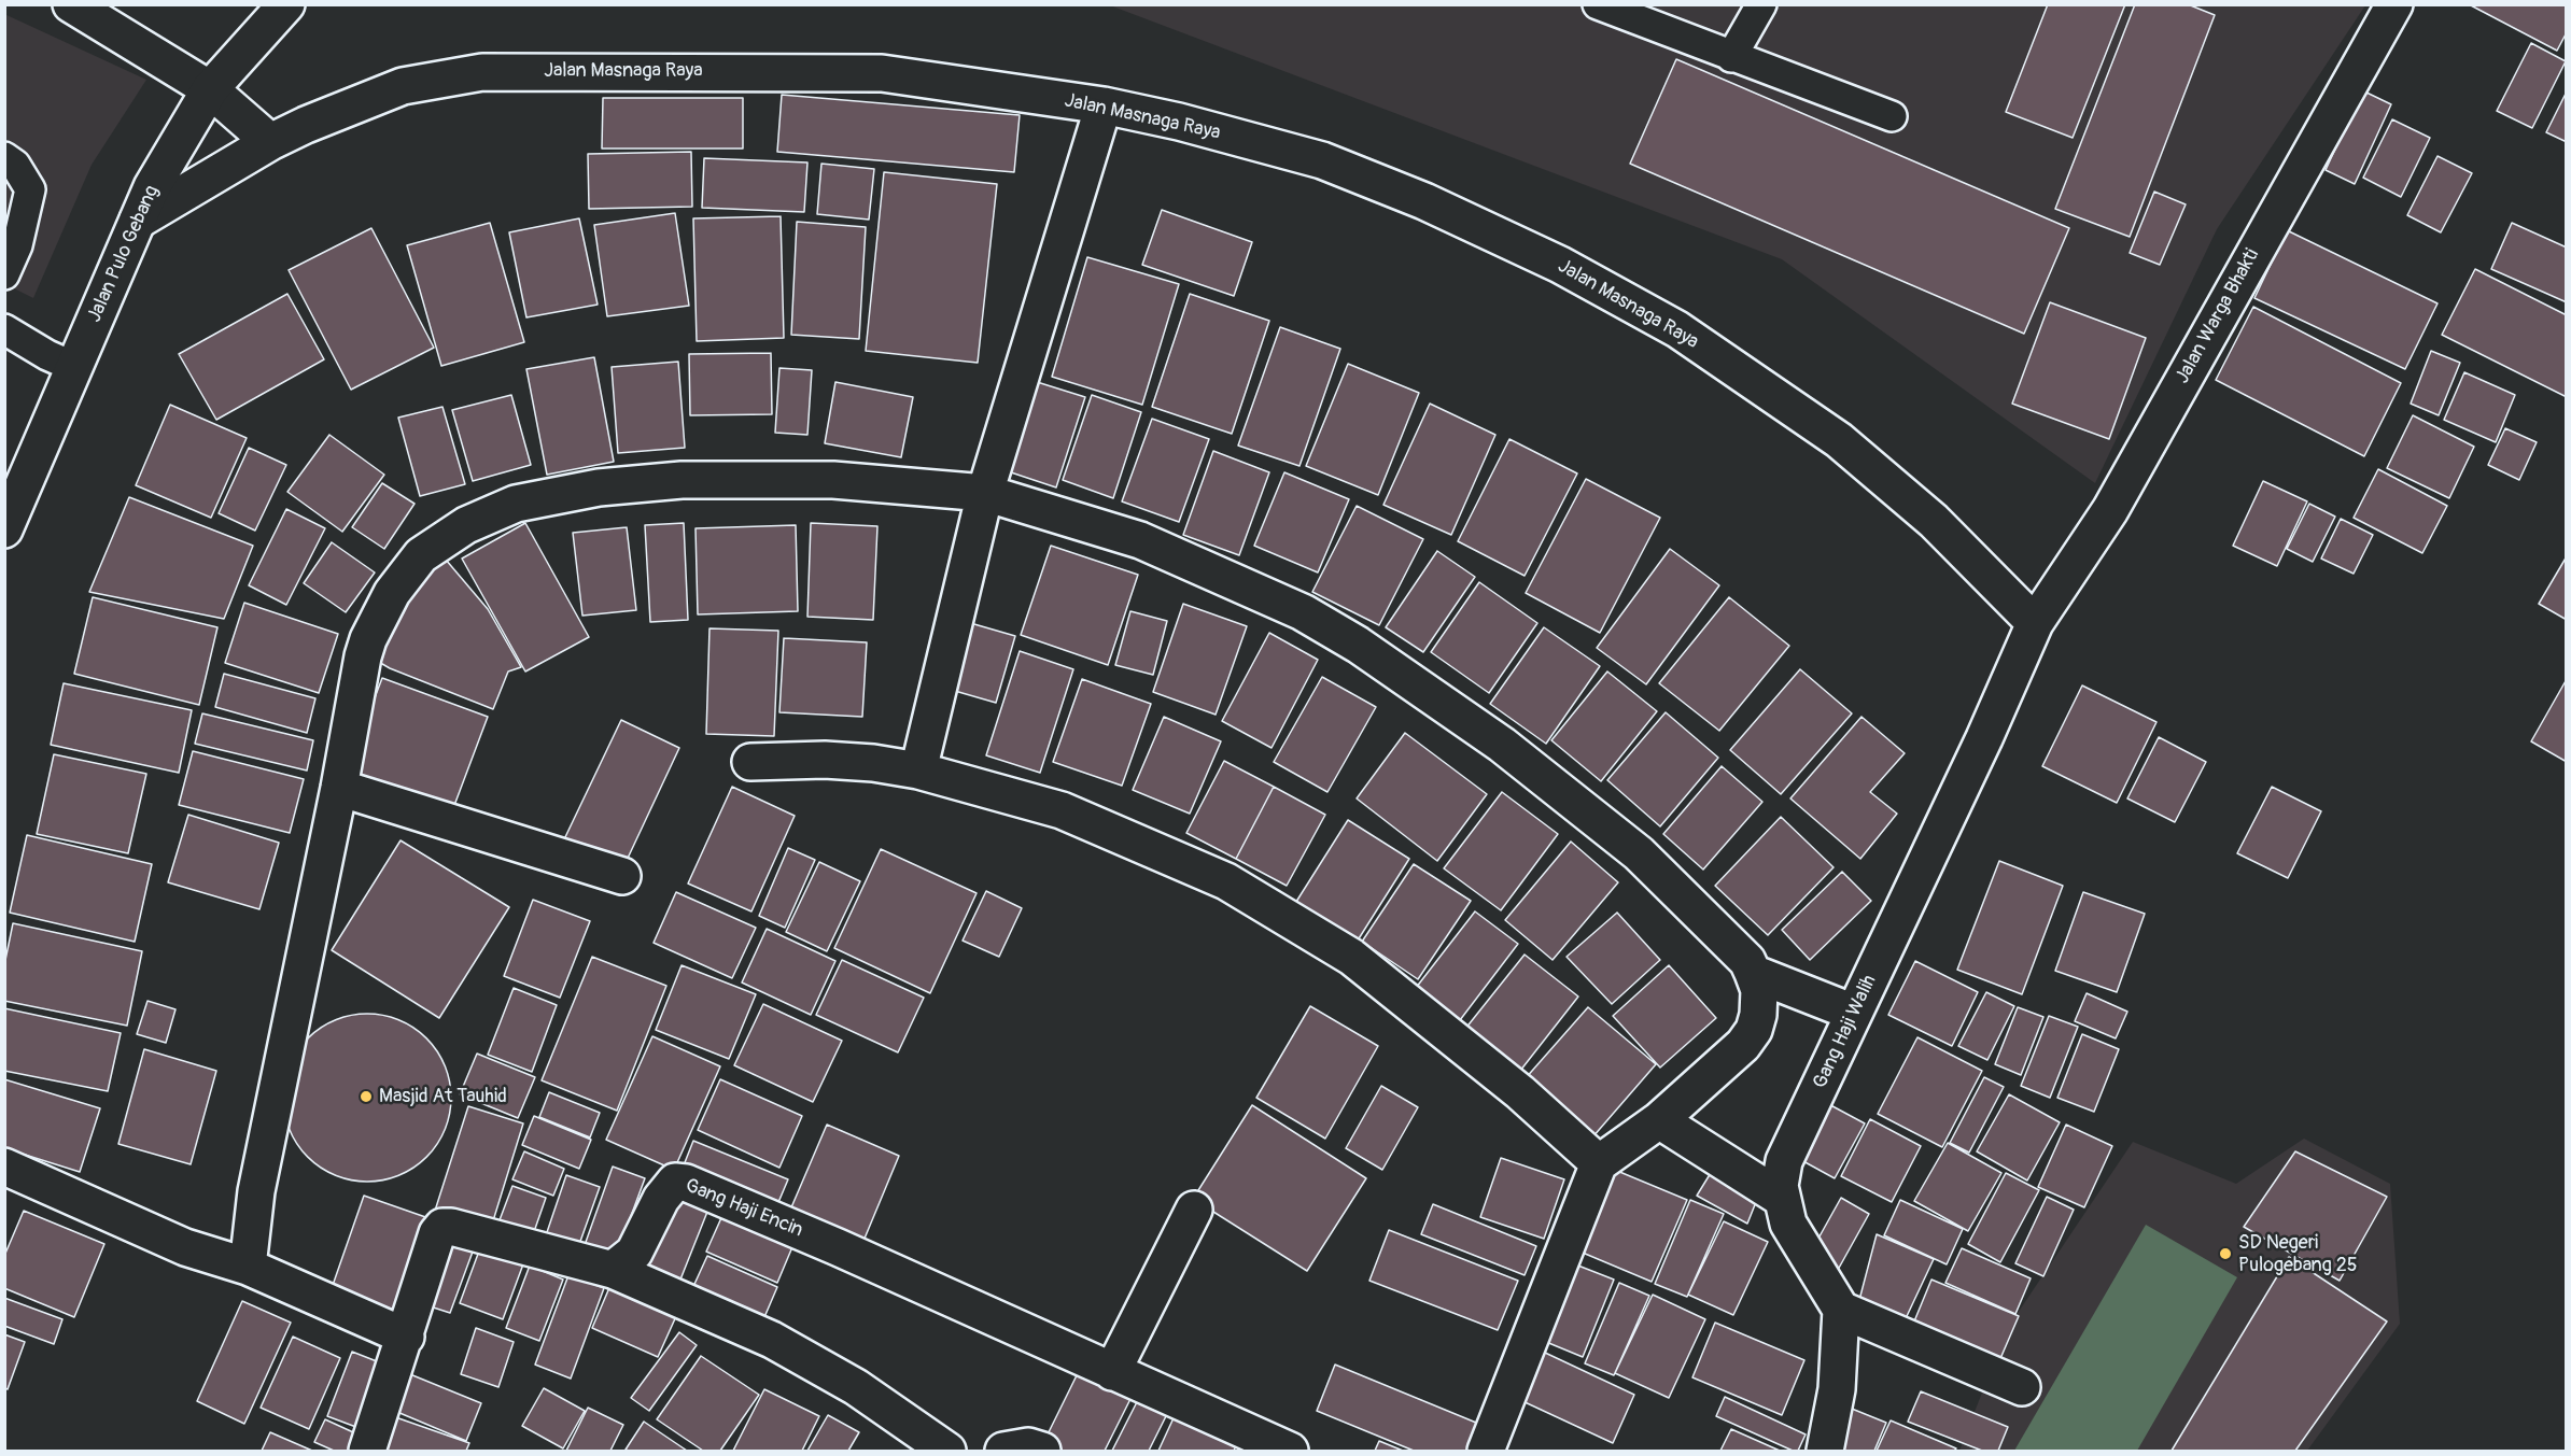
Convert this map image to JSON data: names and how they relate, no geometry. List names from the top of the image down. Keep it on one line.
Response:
{"streets":{"street":["Jalan Masnaga Raya","Jalan Pulo Gebang","Jalan Warga Bhakti","Gang Haji Walih","Gang Haji Encin"]},"crossings":[["Jalan Masnaga Raya","Jalan Pulo Gebang"],["Jalan Masnaga Raya","Jalan Warga Bhakti"],["Jalan Masnaga Raya","Gang Haji Walih"],["Jalan Warga Bhakti","Gang Haji Walih"]],"places":["Masjid At Tauhid","SD Negeri Pulogebang 25"]}
